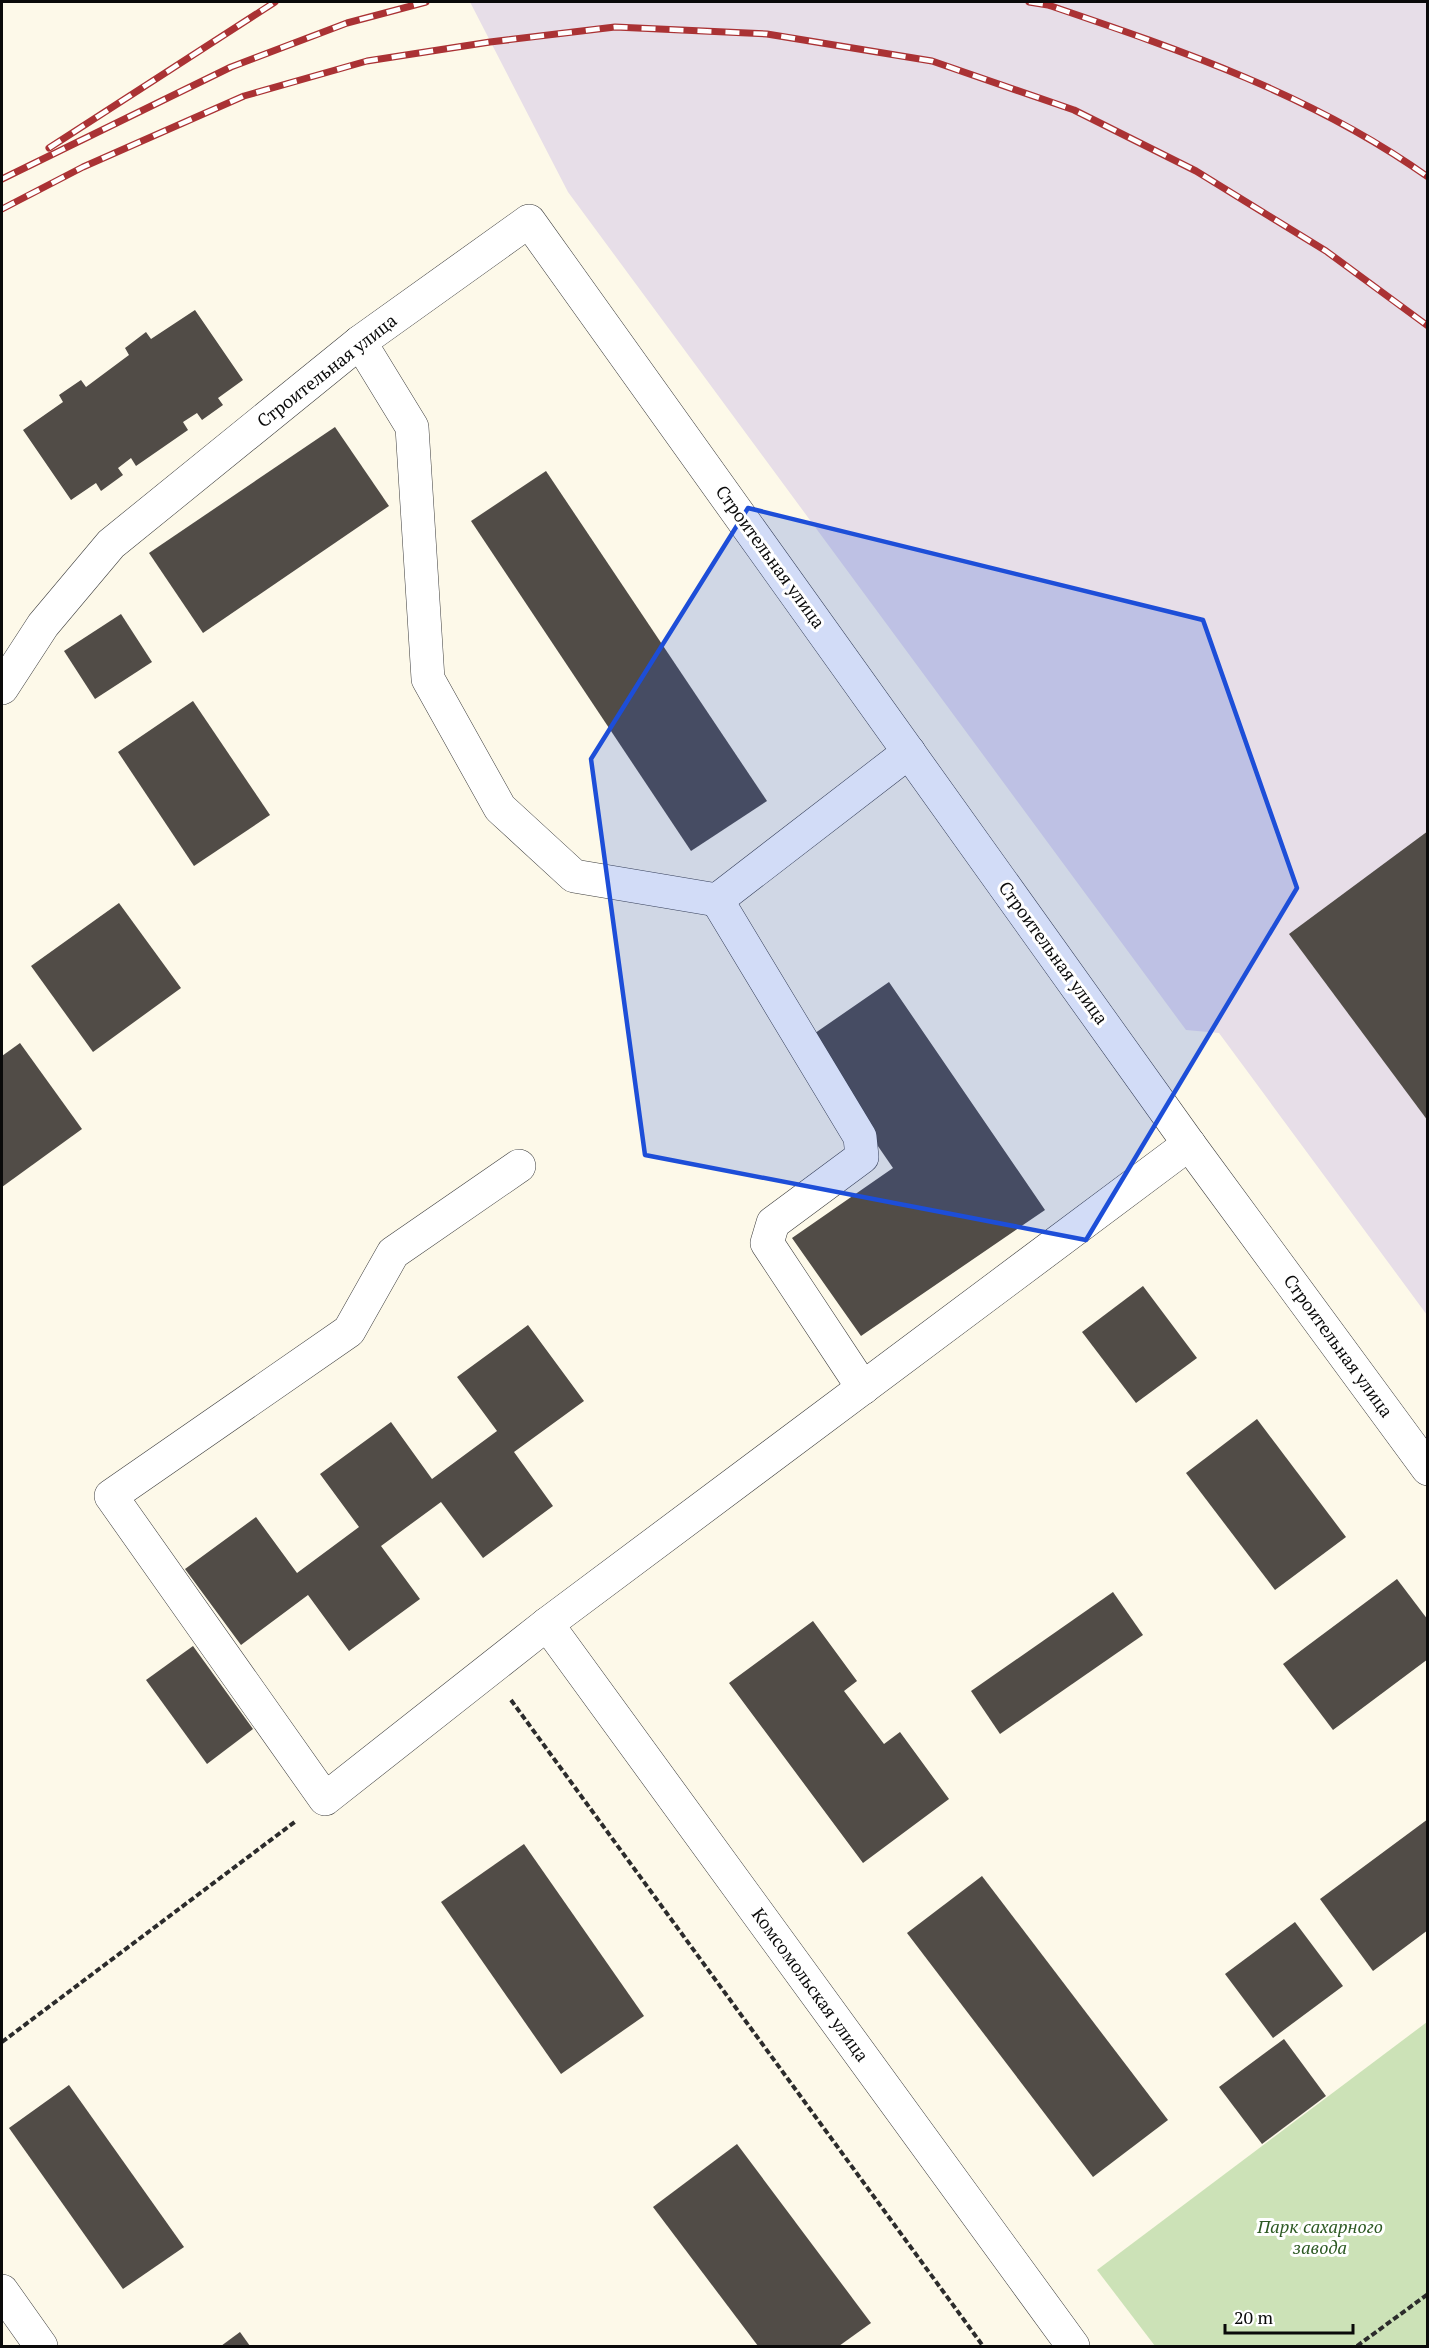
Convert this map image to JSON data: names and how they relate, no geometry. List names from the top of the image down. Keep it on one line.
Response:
{"streets":{"street":["Строительная улица","Комсомольская улица"]},"parks":["Парк сахарного завода"],"scale_bar":"20 m"}
